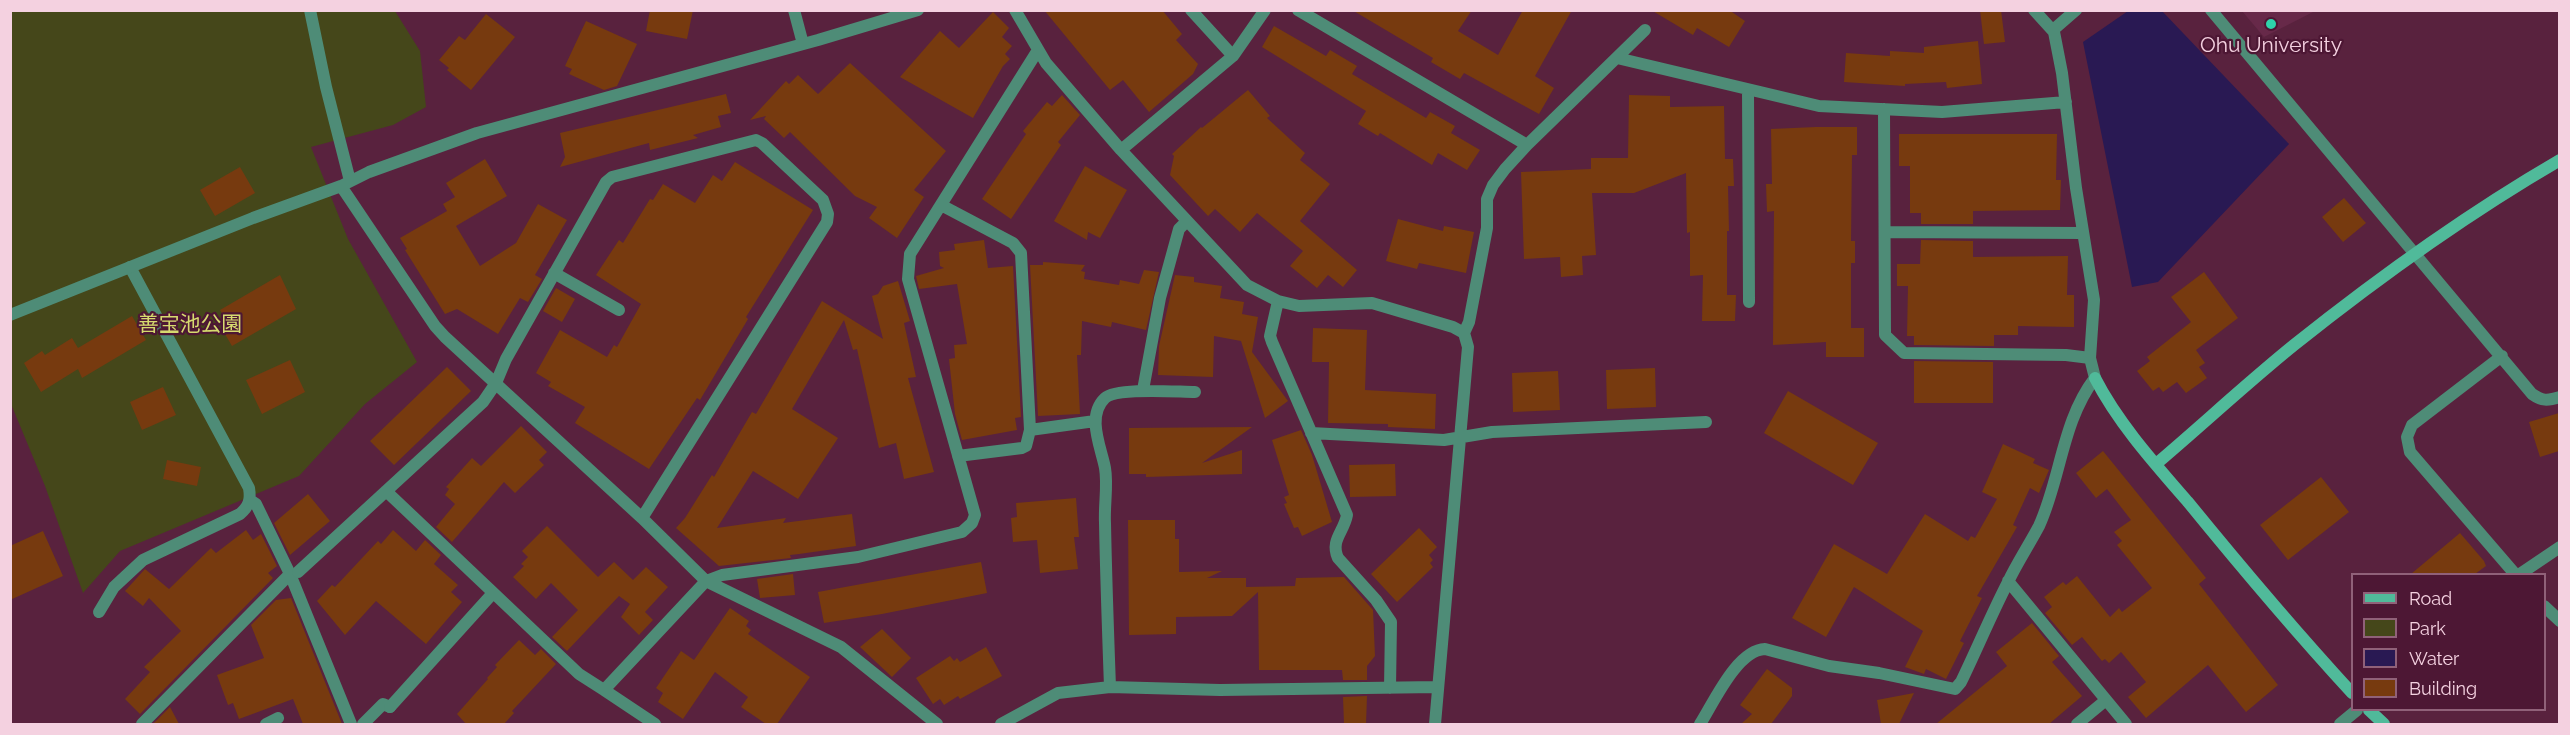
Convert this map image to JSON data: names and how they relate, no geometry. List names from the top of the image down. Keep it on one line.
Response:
{"parks":["善宝池公園"],"places":["Ohu University"],"legend":["Road","Park","Water","Building"]}
